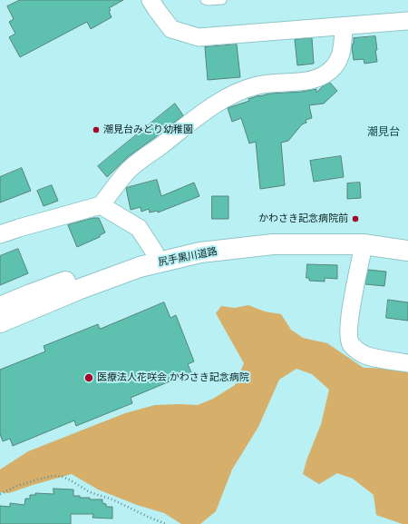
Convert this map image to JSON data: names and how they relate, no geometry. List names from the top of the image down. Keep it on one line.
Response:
{"streets":{"main road":["尻手黒川道路"]},"districts":["潮見台"],"places":["潮見台みどり幼稚園","かわさき記念病院前","医療法人花咲会 かわさき記念病院"]}
